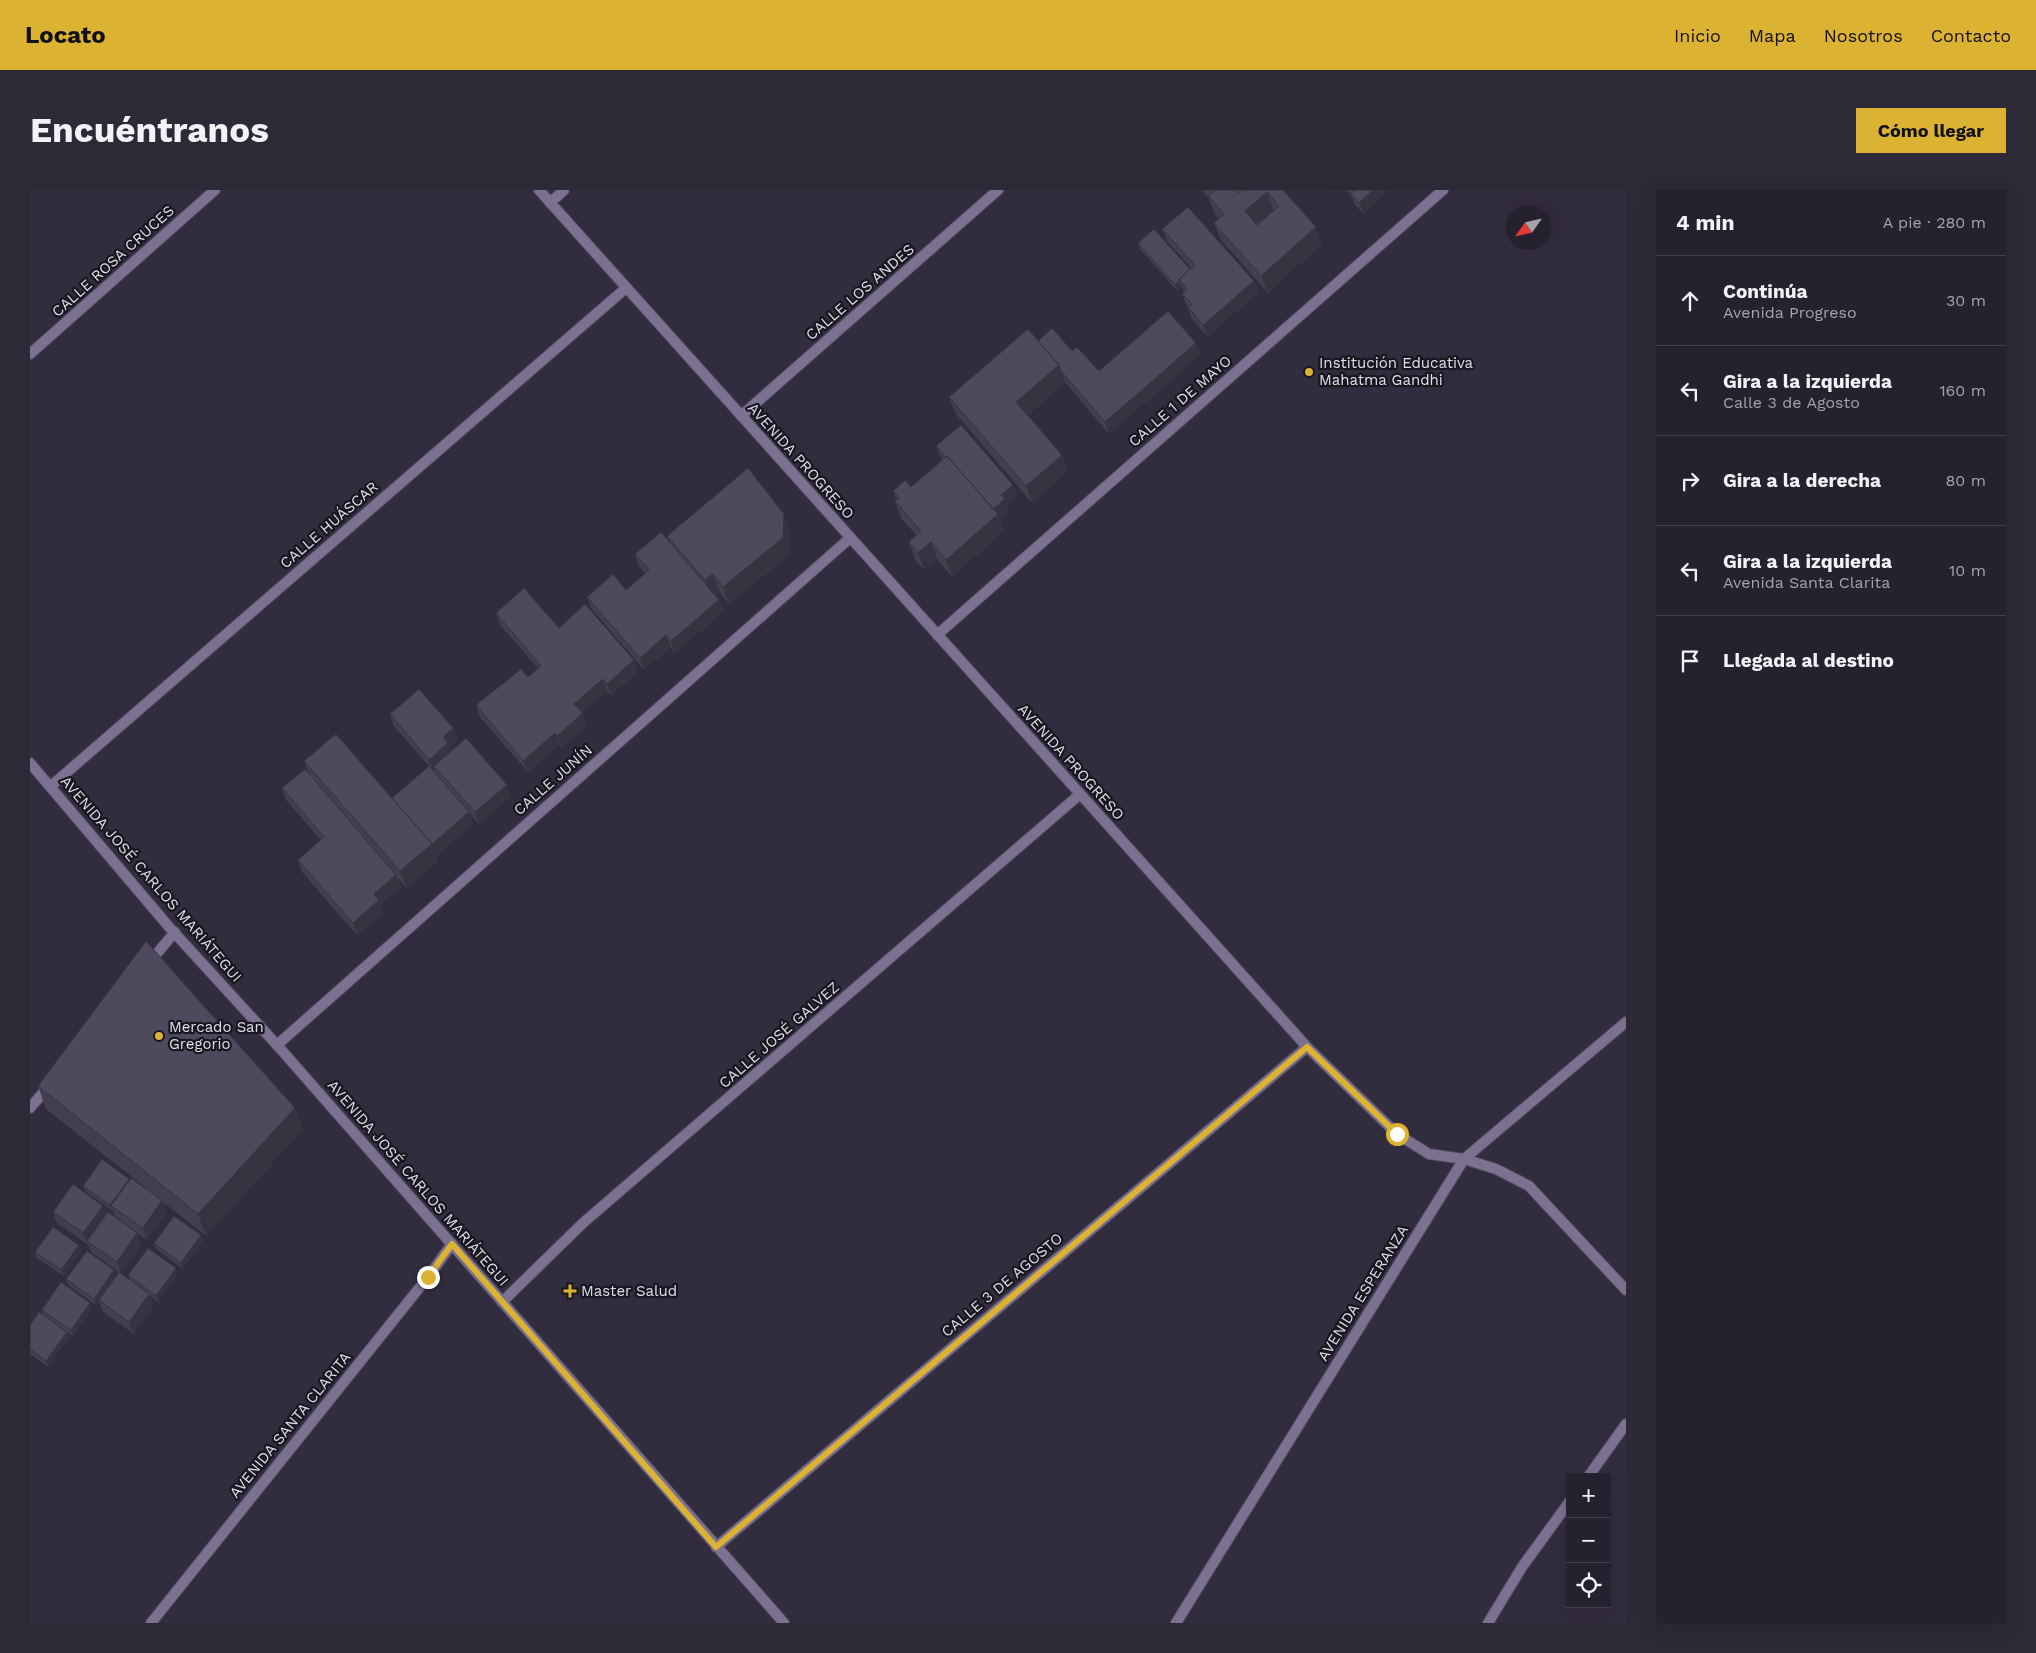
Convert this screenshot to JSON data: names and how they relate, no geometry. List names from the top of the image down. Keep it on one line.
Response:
{"streets":{"street":["CALLE ROSA CRUCES","CALLE LOS ANDES","CALLE 1 DE MAYO","AVENIDA PROGRESO","CALLE HUÁSCAR","CALLE JUNÍN","AVENIDA JOSÉ CARLOS MARIÁTEGUI","CALLE JOSÉ GALVEZ","CALLE 3 DE AGOSTO","AVENIDA ESPERANZA","AVENIDA SANTA CLARITA"]},"crossings":[["CALLE LOS ANDES","AVENIDA PROGRESO"],["CALLE 1 DE MAYO","AVENIDA PROGRESO"],["AVENIDA PROGRESO","CALLE HUÁSCAR"],["AVENIDA PROGRESO","CALLE JUNÍN"],["AVENIDA PROGRESO","CALLE JOSÉ GALVEZ"],["AVENIDA PROGRESO","CALLE 3 DE AGOSTO"],["AVENIDA PROGRESO","AVENIDA ESPERANZA"],["CALLE HUÁSCAR","AVENIDA JOSÉ CARLOS MARIÁTEGUI"],["CALLE JUNÍN","AVENIDA JOSÉ CARLOS MARIÁTEGUI"],["AVENIDA JOSÉ CARLOS MARIÁTEGUI","CALLE JOSÉ GALVEZ"],["AVENIDA JOSÉ CARLOS MARIÁTEGUI","CALLE 3 DE AGOSTO"],["AVENIDA JOSÉ CARLOS MARIÁTEGUI","AVENIDA SANTA CLARITA"]],"places":{"other":["Institución Educativa Mahatma Gandhi","Mercado San Gregorio"],"health":["Master Salud"]},"north":"bottom left","page":{"header":"Locato","nav":["Inicio","Mapa","Nosotros","Contacto"],"buttons":"Cómo llegar","title":"Encuéntranos","heading":["4 min","A pie · 280 m"],"list":[["Continúa","Avenida Progreso","30 m"],["Gira a la izquierda","Calle 3 de Agosto","160 m"],["Gira a la derecha","80 m"],["Gira a la izquierda","Avenida Santa Clarita","10 m"],"Llegada al destino"],"map_buttons":["+","−"]}}
